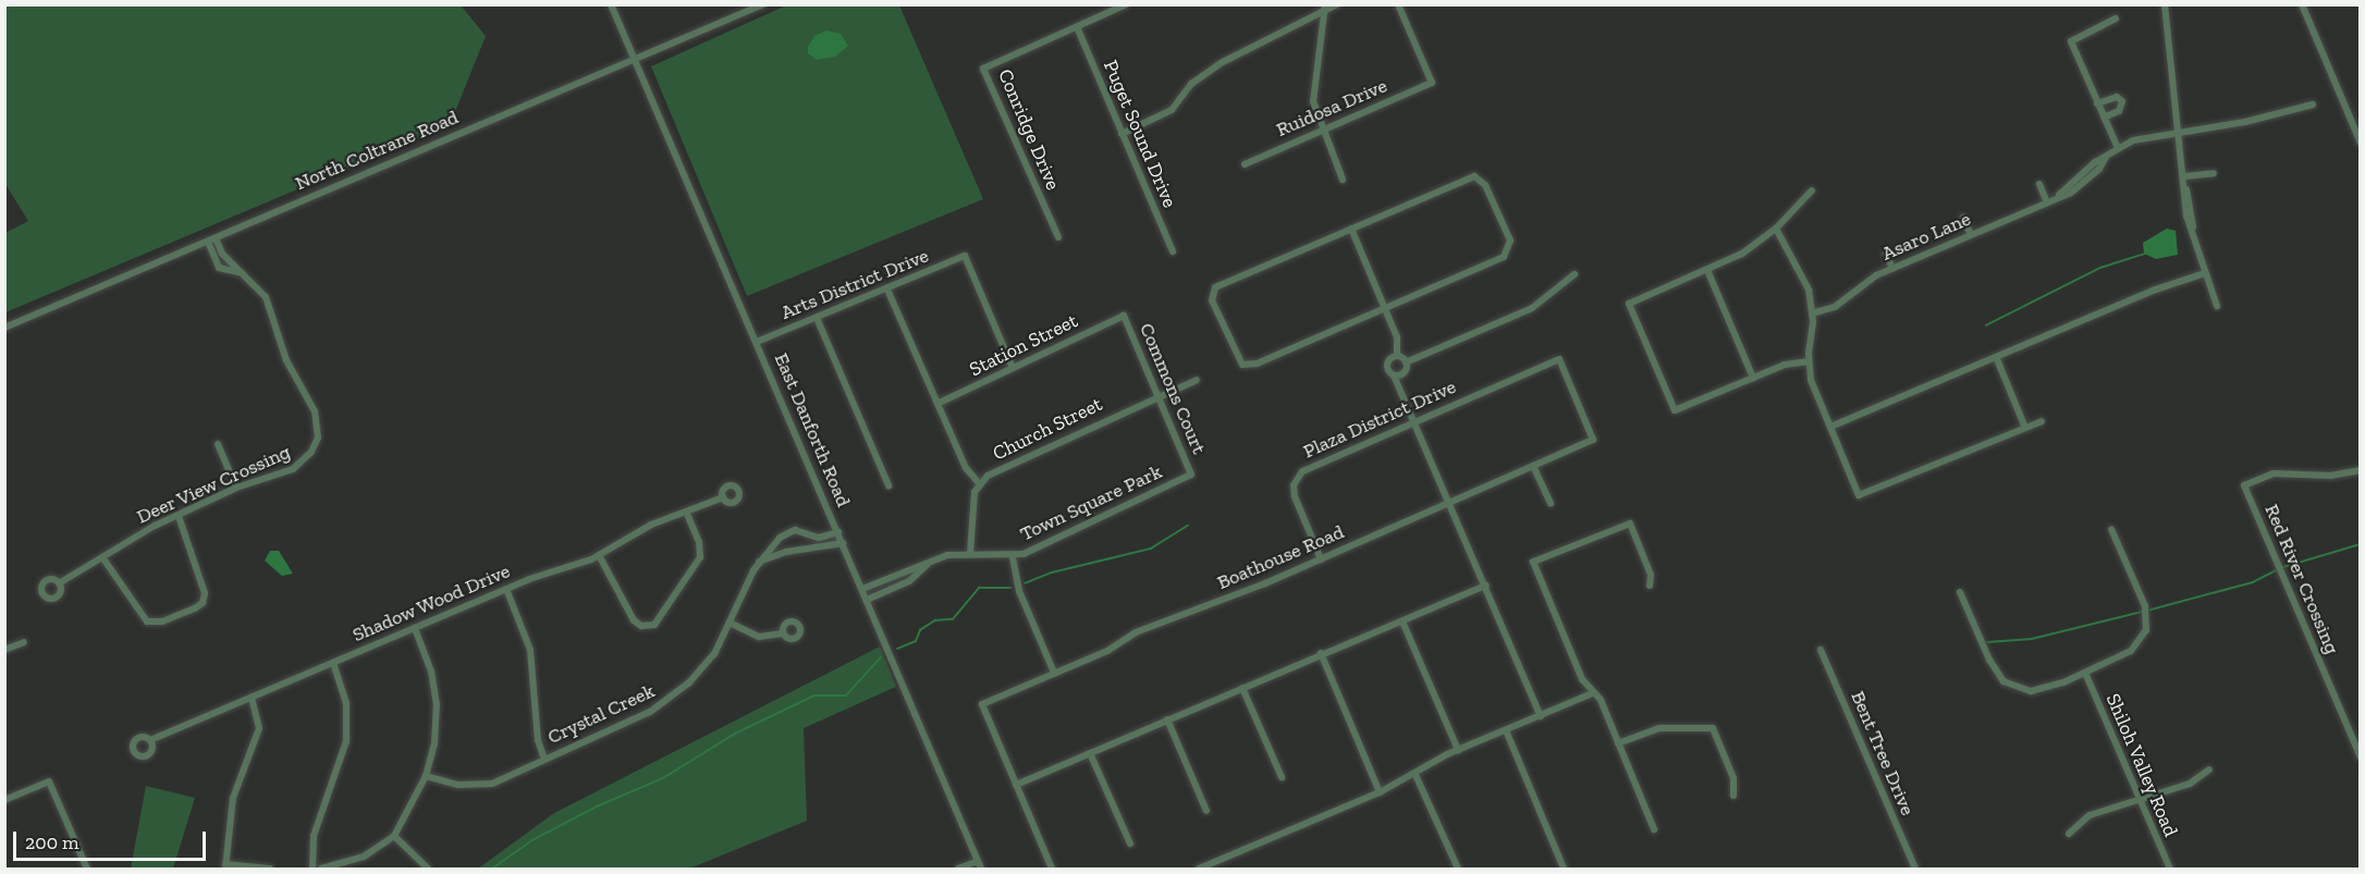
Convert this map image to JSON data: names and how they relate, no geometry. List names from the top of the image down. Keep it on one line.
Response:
{"streets":{"street":["Ruidosa Drive","Conridge Drive","Puget Sound Drive","North Coltrane Road","Asaro Lane","Arts District Drive","Station Street","Commons Court","Plaza District Drive","Church Street","East Danforth Road","Deer View Crossing","Town Square Park","Boathouse Road","Red River Crossing","Shadow Wood Drive","Crystal Creek","Bent Tree Drive","Shiloh Valley Road"]},"crossings":[["Conridge Drive","Puget Sound Drive"],["North Coltrane Road","East Danforth Road"],["Arts District Drive","Station Street"],["Arts District Drive","East Danforth Road"],["Station Street","Commons Court"],["Commons Court","Church Street"],["Commons Court","Town Square Park"],["Plaza District Drive","Boathouse Road"],["Church Street","Town Square Park"],["East Danforth Road","Town Square Park"]],"scale_bar":"200 m"}
